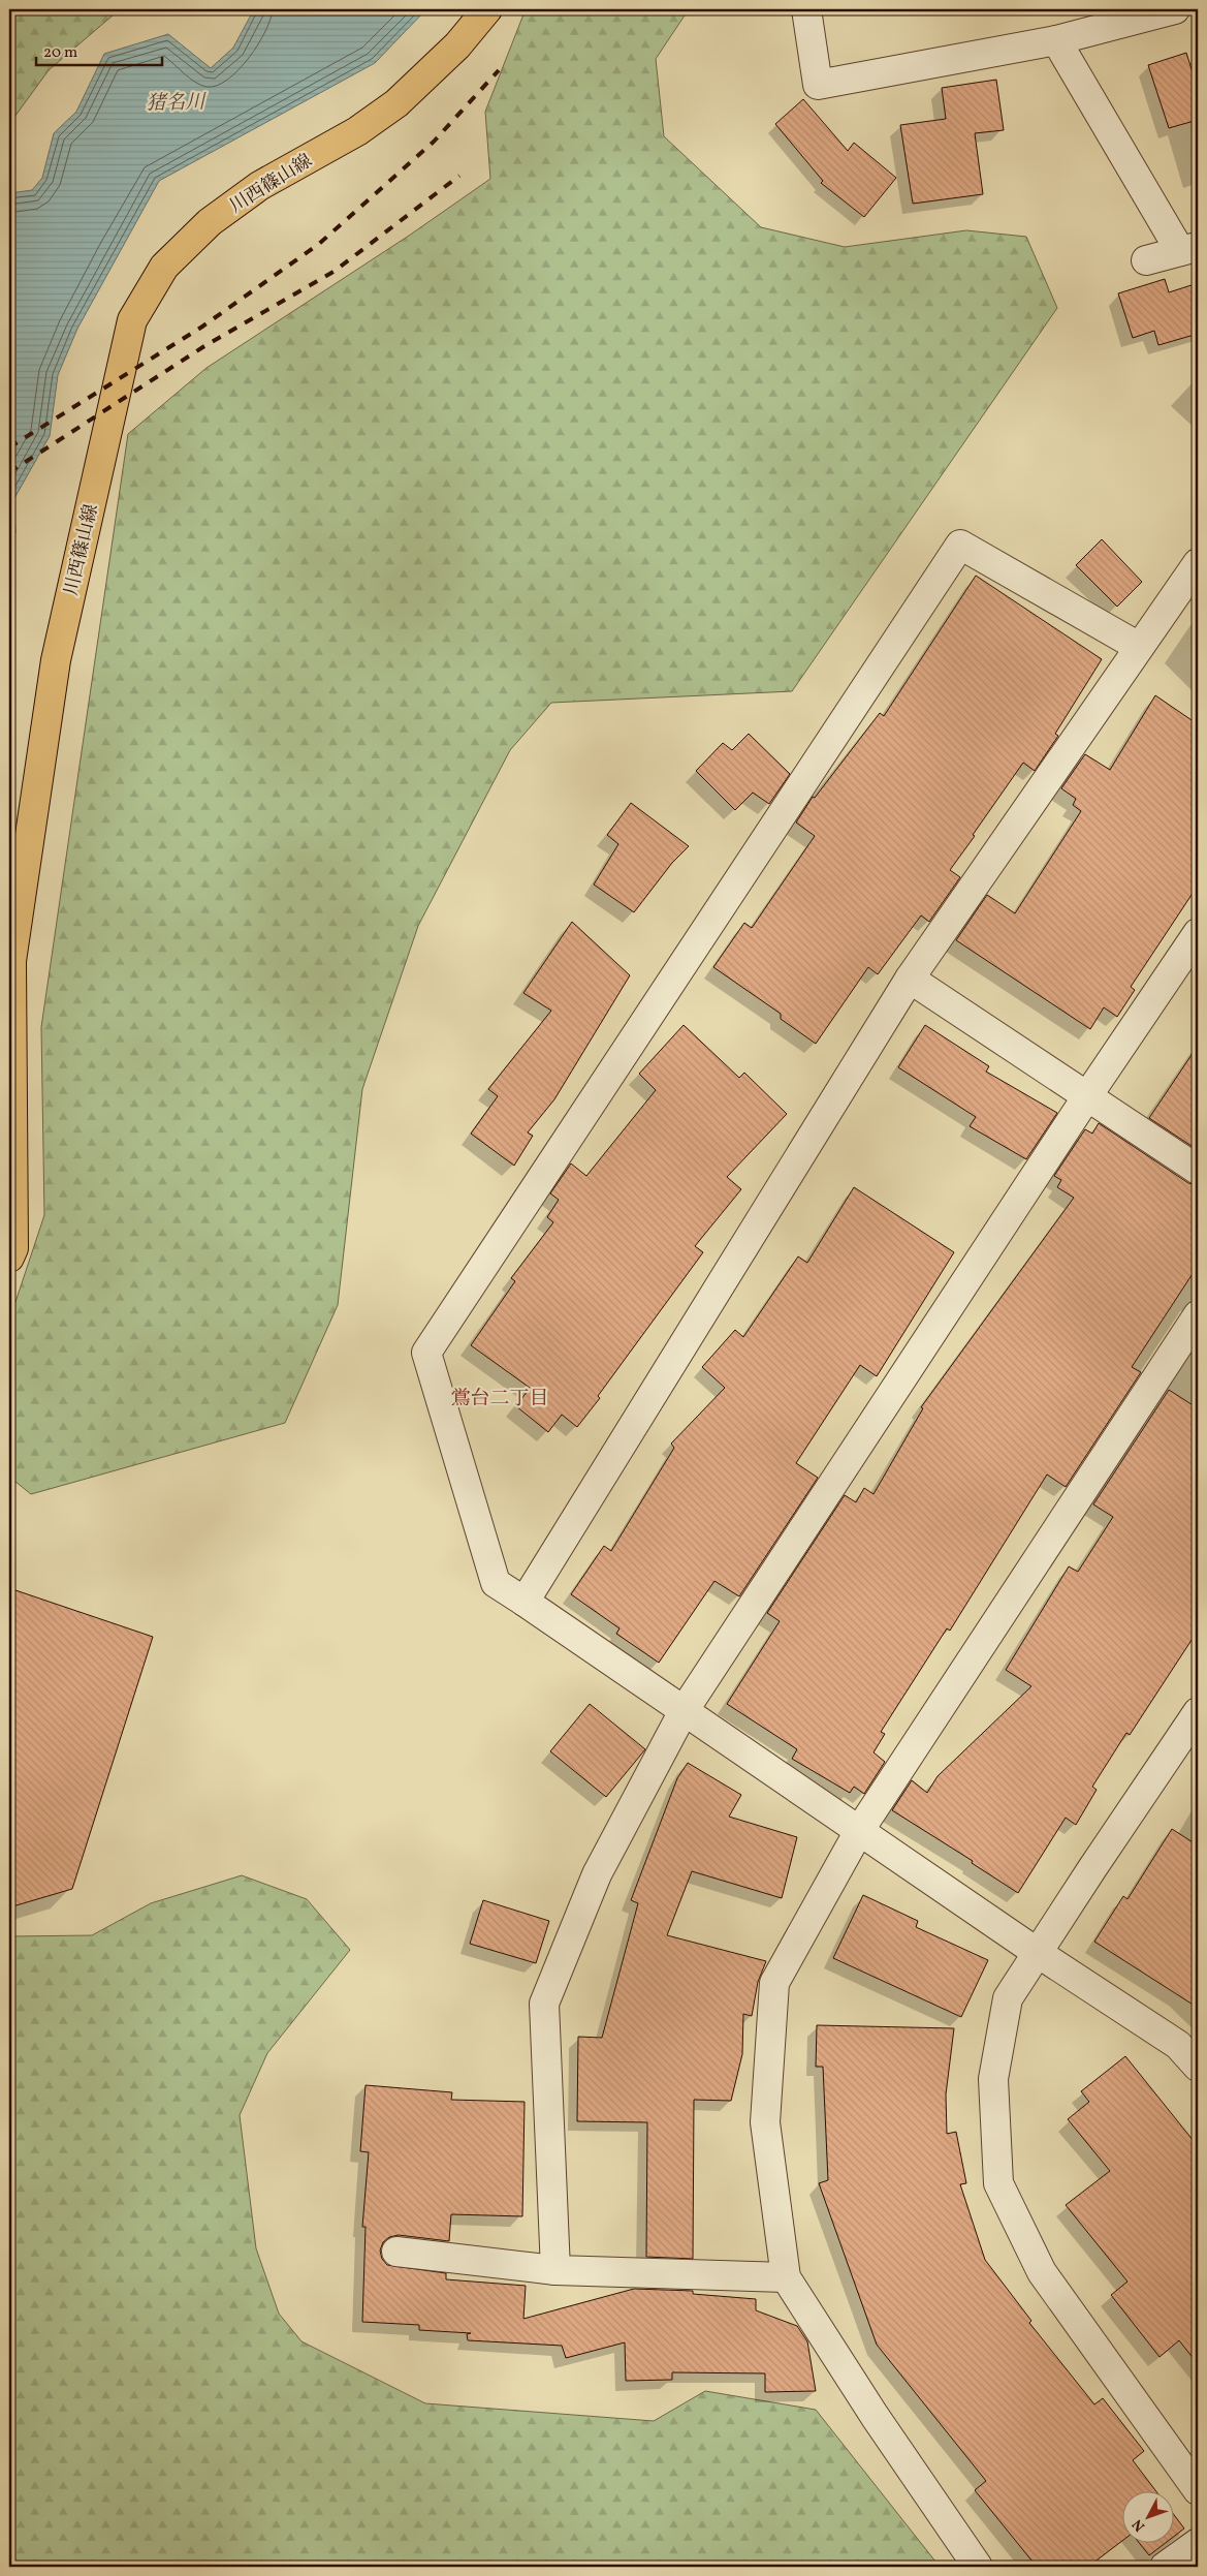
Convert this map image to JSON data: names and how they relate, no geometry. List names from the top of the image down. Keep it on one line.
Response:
{"streets":{"main road":["川西篠山線"]},"districts":["鴬台二丁目"],"water":["猪名川"],"scale_bar":"20 m","north":"bottom left"}
